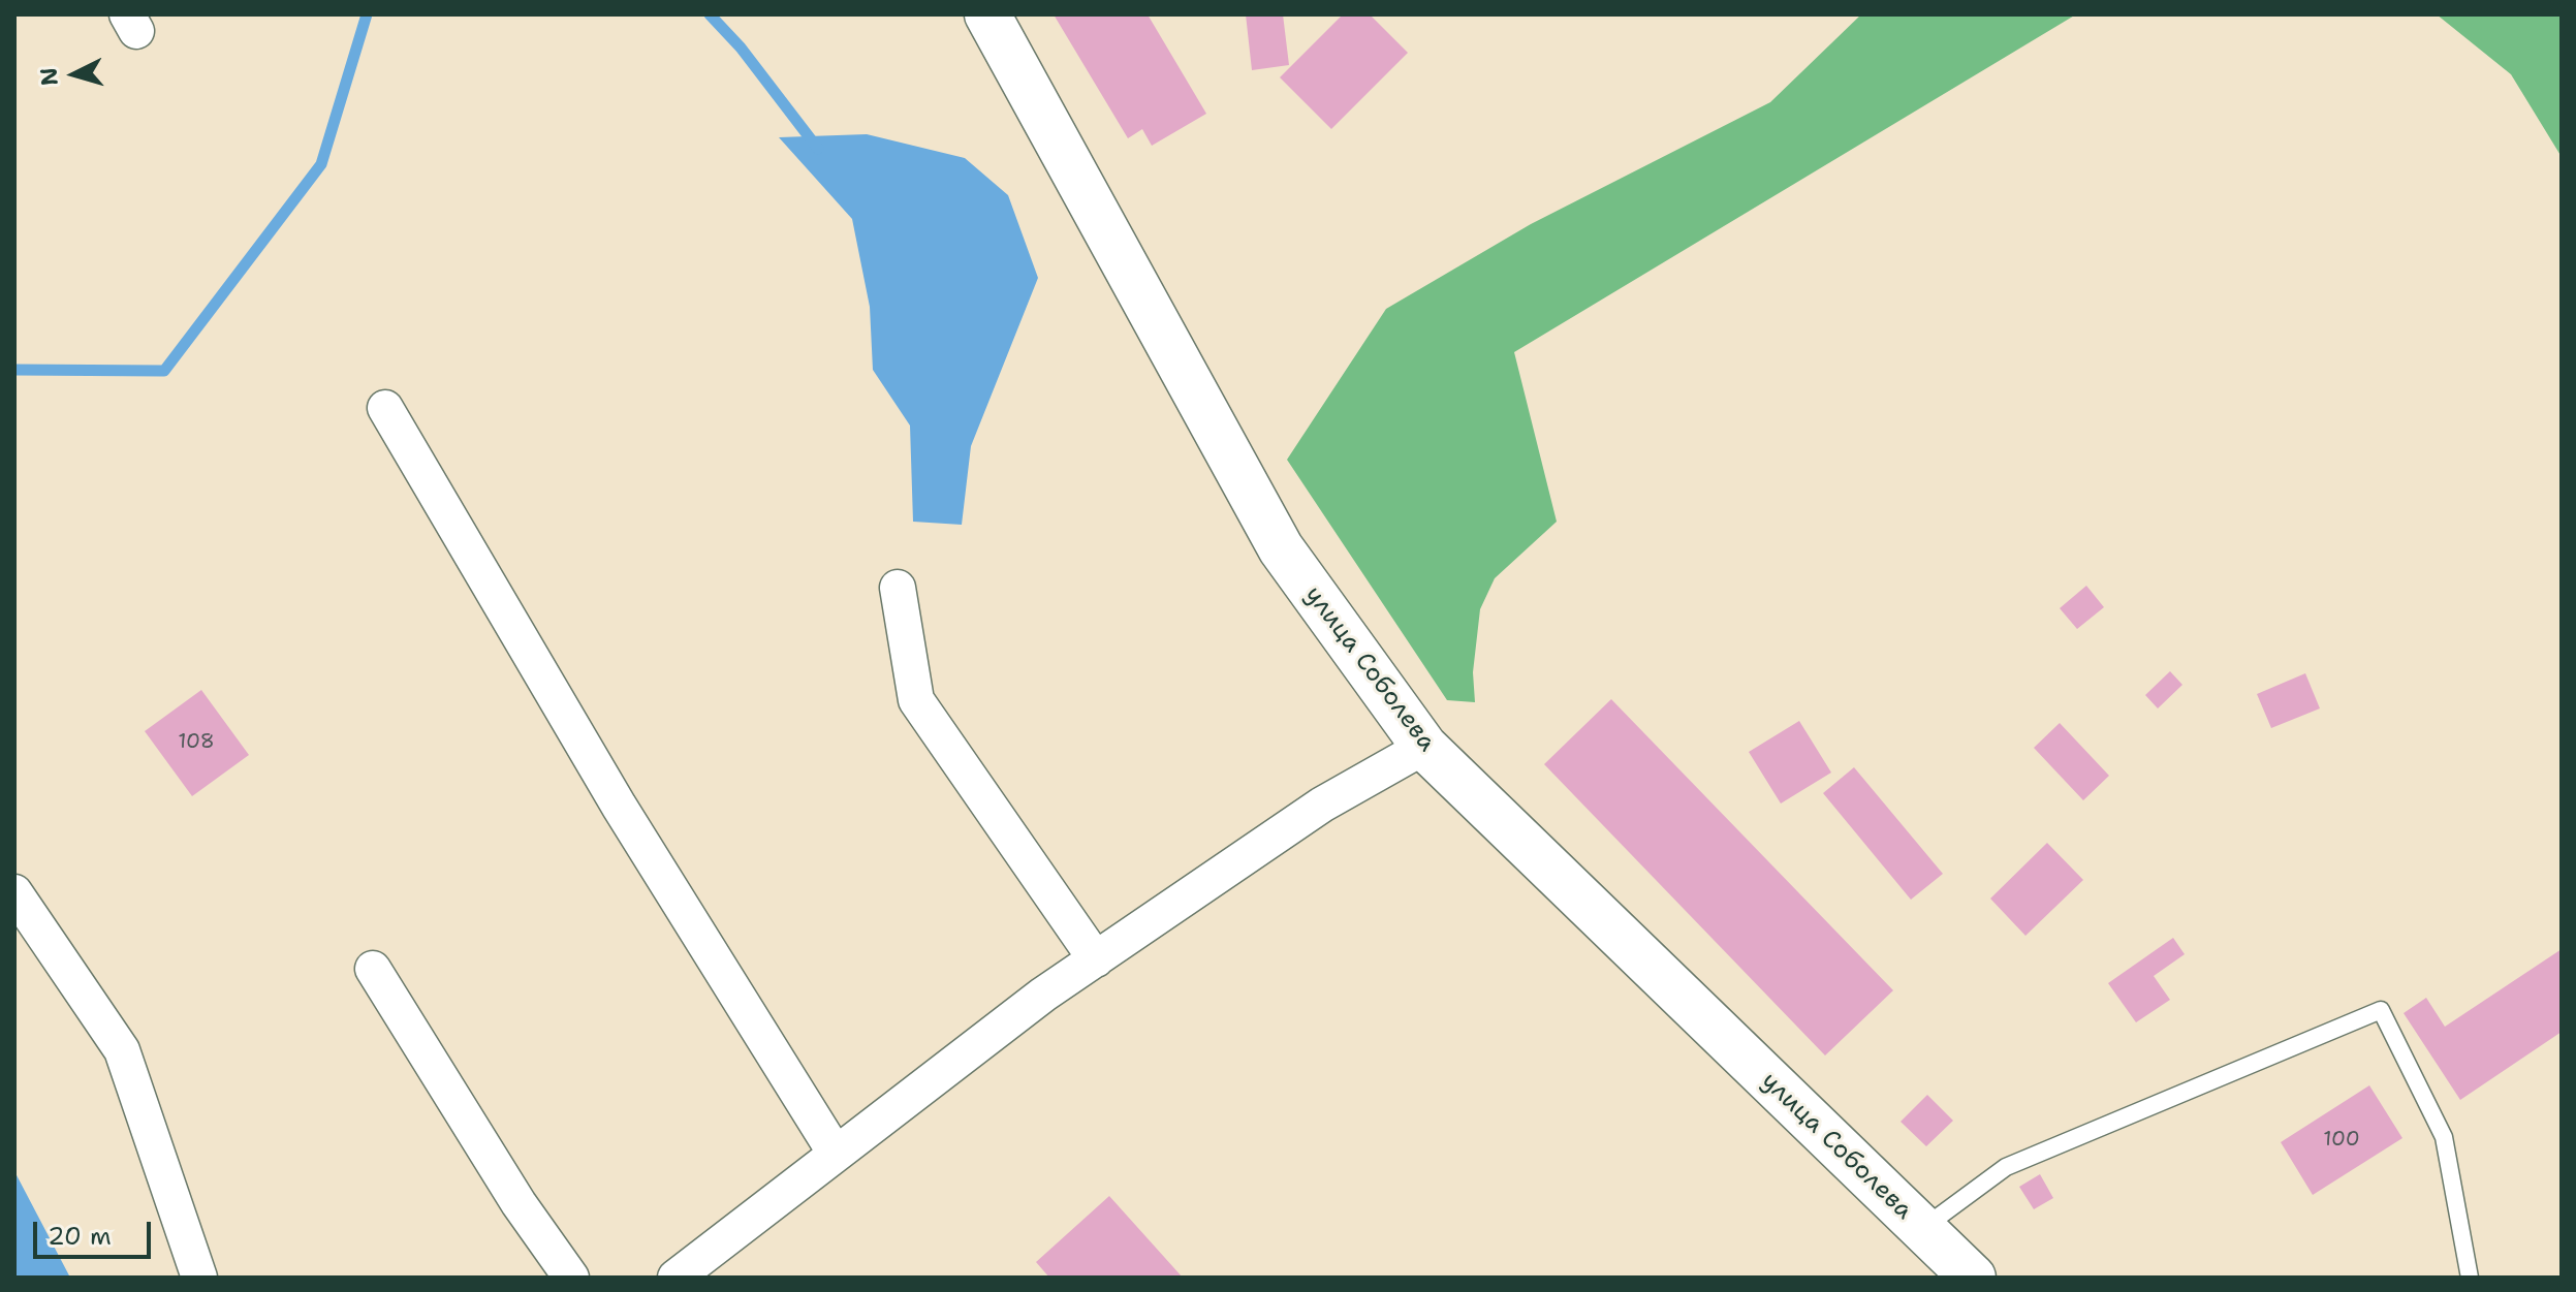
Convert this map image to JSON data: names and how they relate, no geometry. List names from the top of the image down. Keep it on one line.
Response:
{"streets":{"street":["улица Соболева"]},"house_numbers":["108","100"],"scale_bar":"20 m","north":"left"}
